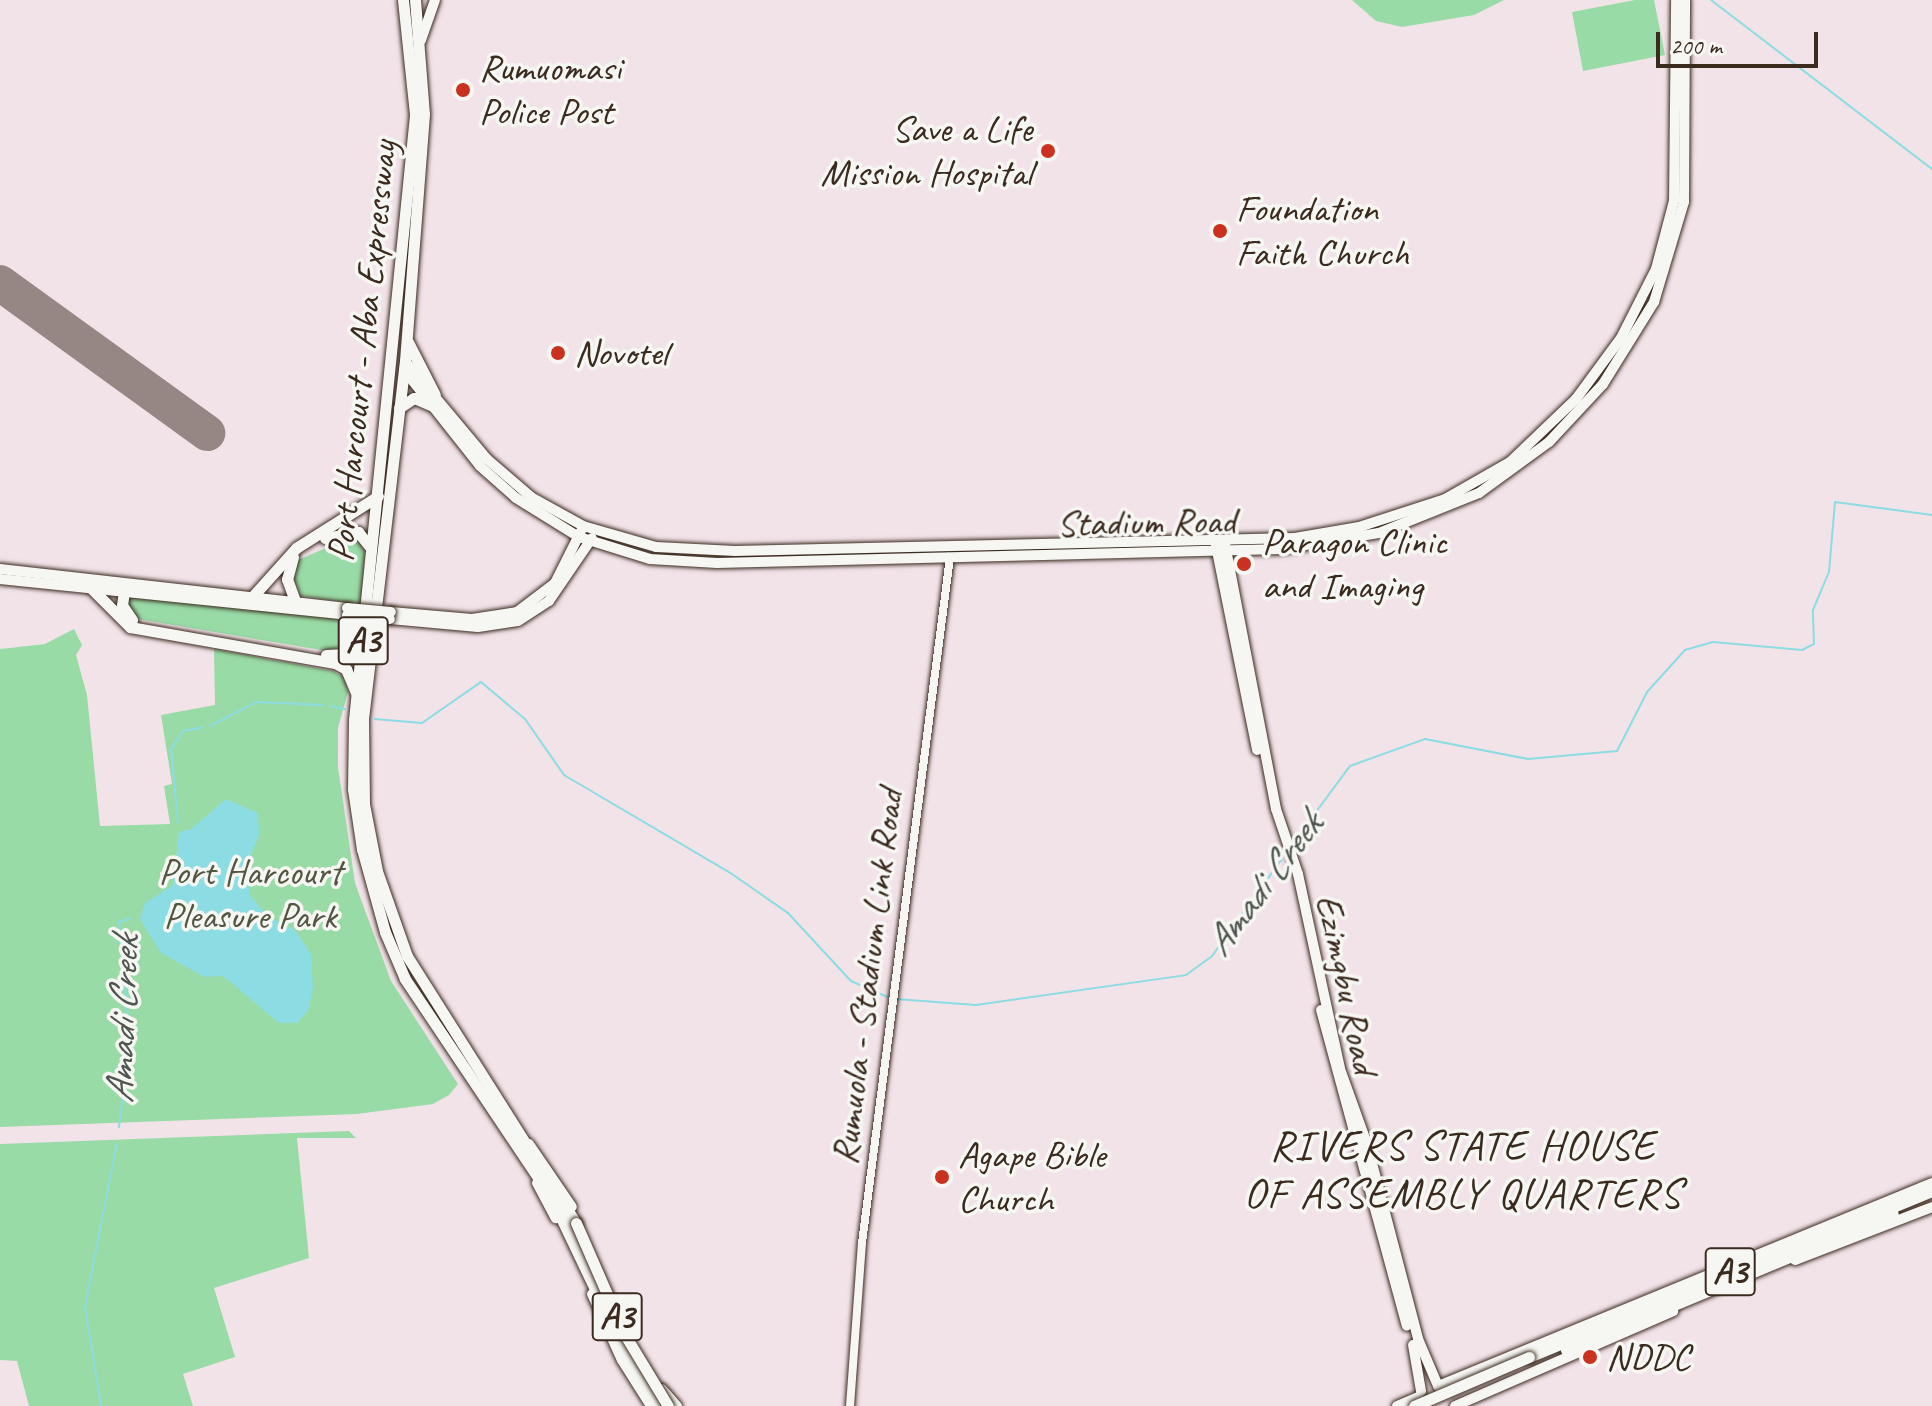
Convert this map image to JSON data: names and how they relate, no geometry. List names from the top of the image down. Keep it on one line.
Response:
{"streets":{"highway":["Port Harcourt - Aba Expressway","A3"],"main road":["Stadium Road","Ezimgbu Road"],"street":["Rumuola - Stadium Link Road"]},"crossings":[["Port Harcourt - Aba Expressway","Stadium Road"],["Port Harcourt - Aba Expressway","A3"],["Stadium Road","Rumuola - Stadium Link Road"],["Stadium Road","Ezimgbu Road"],["A3","Ezimgbu Road"]],"districts":["RIVERS STATE HOUSE OF ASSEMBLY QUARTERS"],"water":["Amadi Creek"],"parks":["Port Harcourt Pleasure Park"],"places":["Rumuomasi Police Post","Save a Life Mission Hospital","Foundation Faith Church","Novotel","Paragon Clinic and Imaging","Agape Bible Church","NDDC"],"scale_bar":"200 m"}
